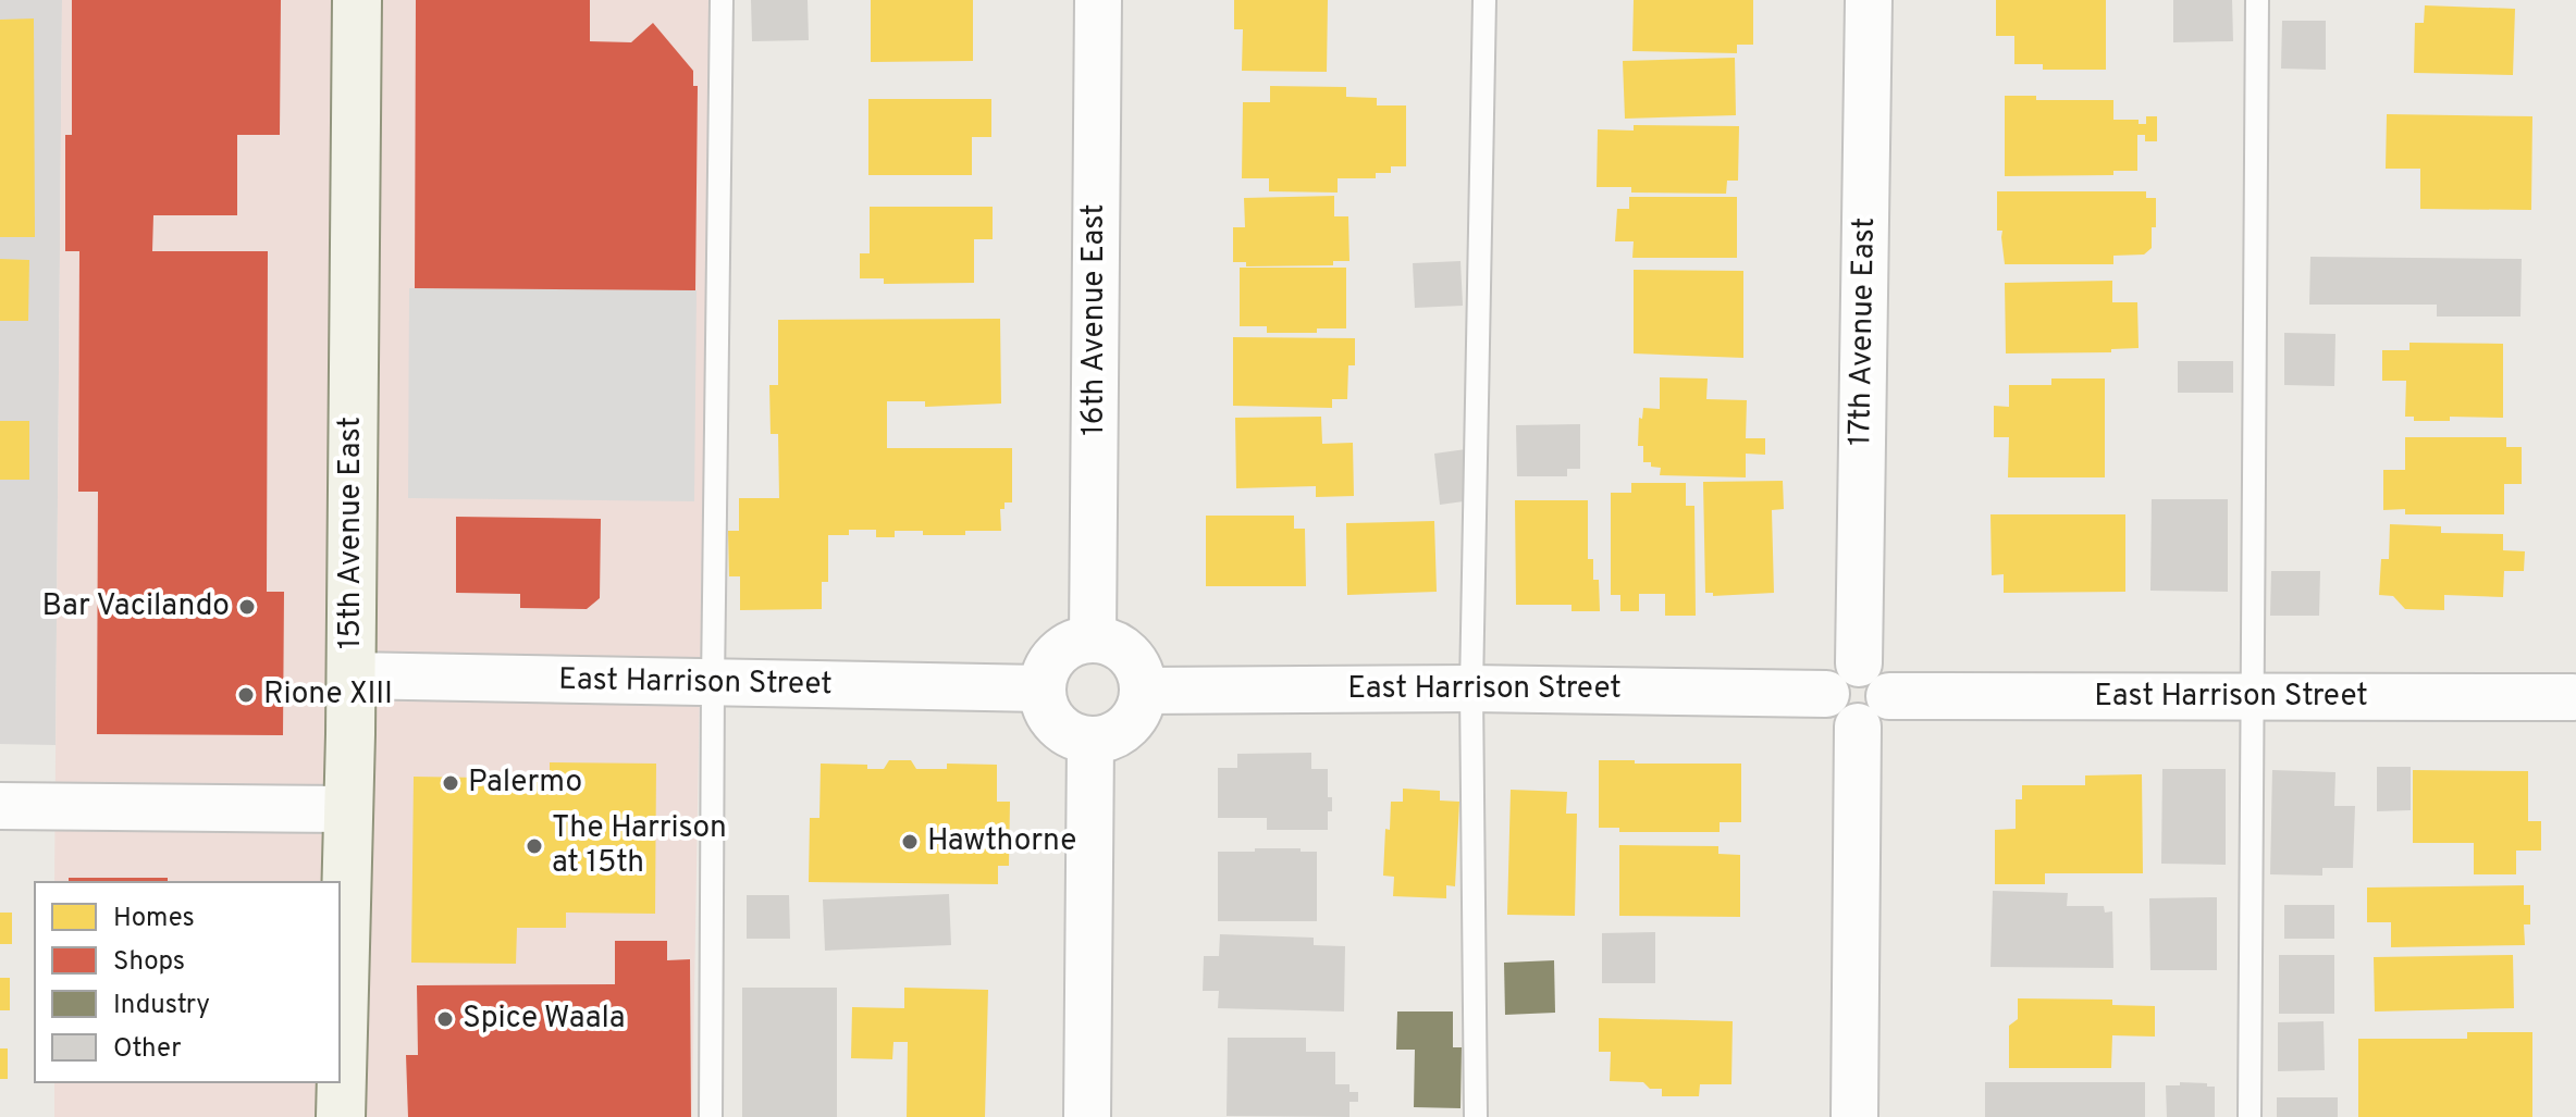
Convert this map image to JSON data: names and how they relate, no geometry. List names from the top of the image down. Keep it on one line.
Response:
{"streets":{"street":["16th Avenue East","17th Avenue East","15th Avenue East","East Harrison Street"]},"crossings":[["16th Avenue East","East Harrison Street"],["17th Avenue East","East Harrison Street"],["15th Avenue East","East Harrison Street"]],"places":["Bar Vacilando","Rione XIII","Palermo","Hawthorne","The Harrison at 15th","Spice Waala"],"legend":["Homes","Shops","Industry","Other"]}
